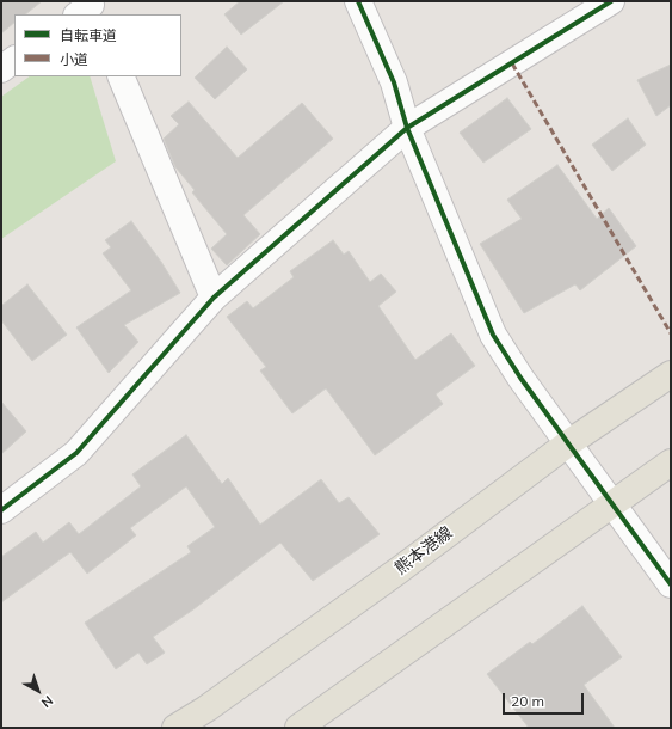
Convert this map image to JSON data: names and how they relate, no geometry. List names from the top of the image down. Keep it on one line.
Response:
{"streets":{"main road":["熊本港線"]},"legend":["自転車道","小道"],"scale_bar":"20 m","north":"bottom right"}
